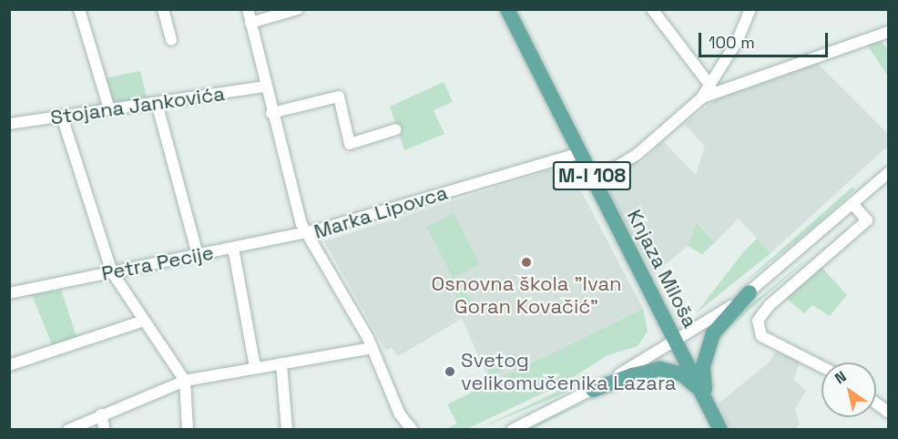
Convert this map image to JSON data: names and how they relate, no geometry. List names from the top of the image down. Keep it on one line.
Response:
{"streets":{"main road":["M-I 108","Knjaza Miloša"],"street":["Stojana Jankovića","Marka Lipovca","Petra Pecije"]},"crossings":[["Marka Lipovca","Petra Pecije"],["Marka Lipovca","Knjaza Miloša"]],"places":["Osnovna škola \"Ivan Goran Kovačić\"","Svetog velikomučenika Lazara"],"scale_bar":"100 m","north":"top left"}
